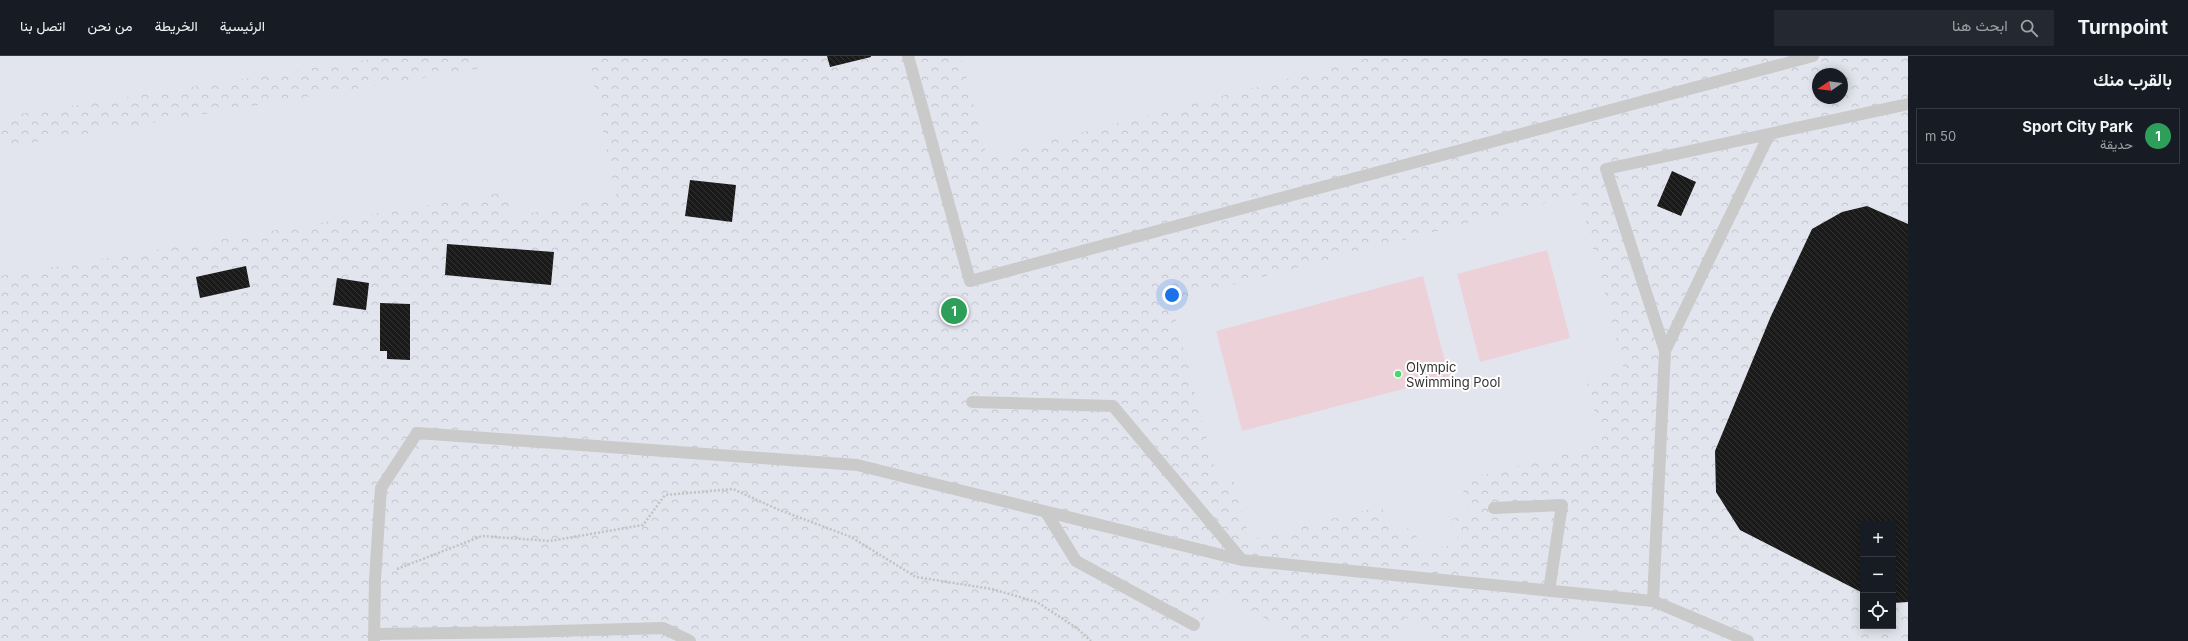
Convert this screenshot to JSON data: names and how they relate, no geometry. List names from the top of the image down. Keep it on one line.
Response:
{"places":["Olympic Swimming Pool"],"north":"left","page":{"header":"Turnpoint","search":"ابحث هنا","nav":["الرئيسية","الخريطة","من نحن","اتصل بنا"],"heading":"بالقرب منك","list":[{"mark":"1","name":"Sport City Park","note":"حديقة","value":"50 m"}],"pins":"1","map_buttons":["+","−"]}}
